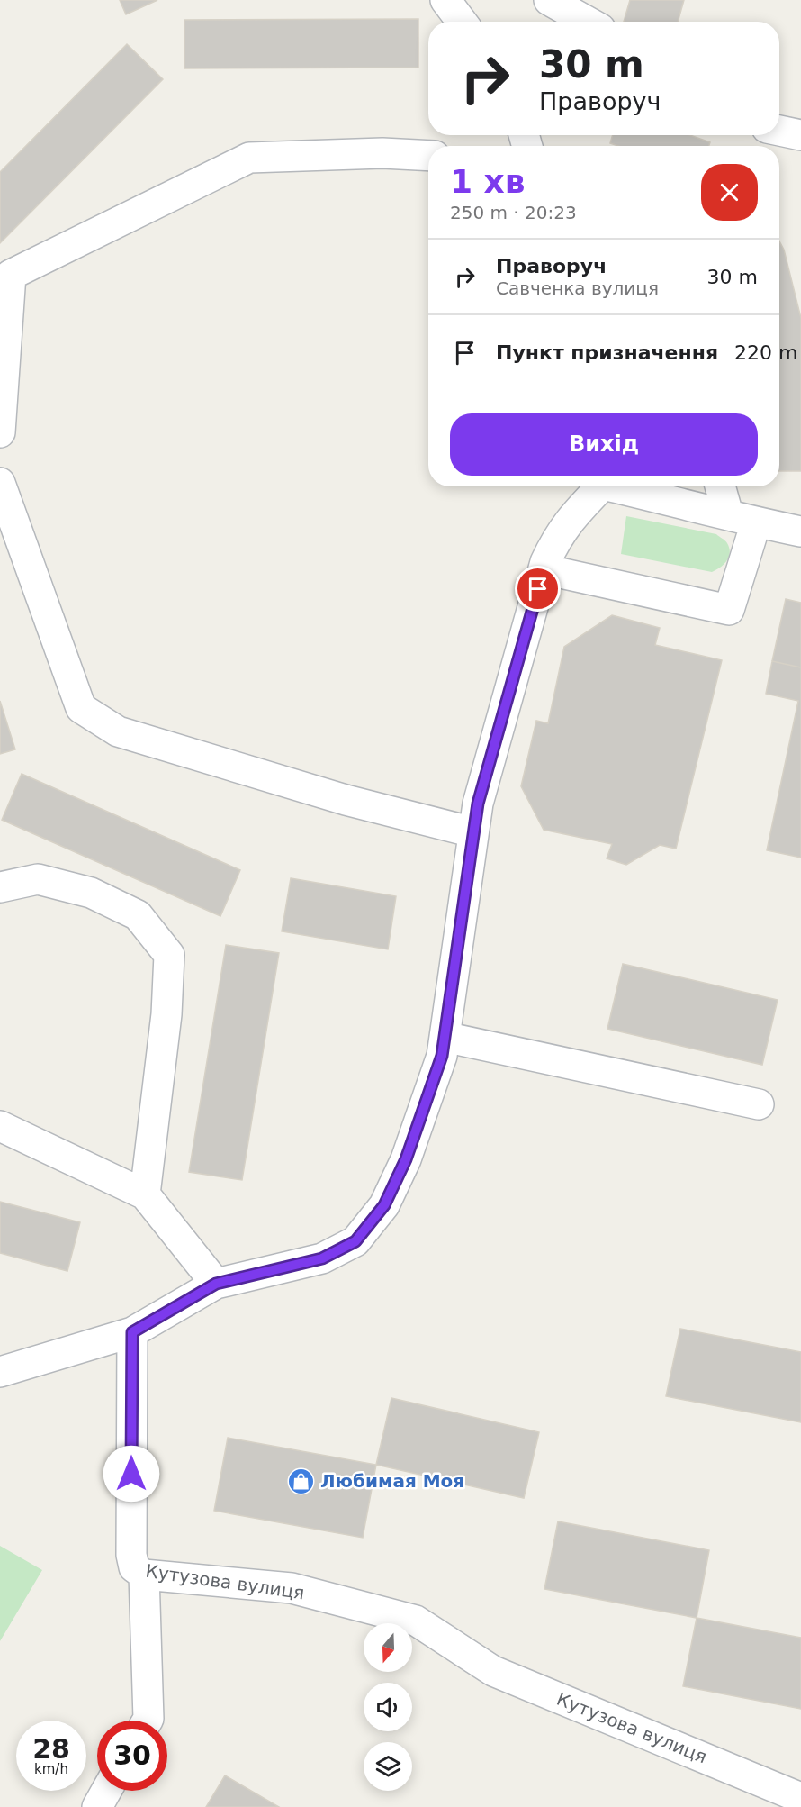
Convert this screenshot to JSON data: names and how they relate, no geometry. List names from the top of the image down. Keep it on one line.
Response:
{"streets":{"street":["Кутузова вулиця"]},"places":{"shop":["Любимая Моя"]},"north":"bottom","page":{"turn":["30 m","Праворуч"],"heading":["1 хв","250 m · 20:23"],"list":[{"name":"Праворуч","note":"Савченка вулиця","value":"30 m"},{"name":"Пункт призначення","value":"220 m"}],"buttons":"Вихід","speed":"28 km/h","limit":"30"}}
